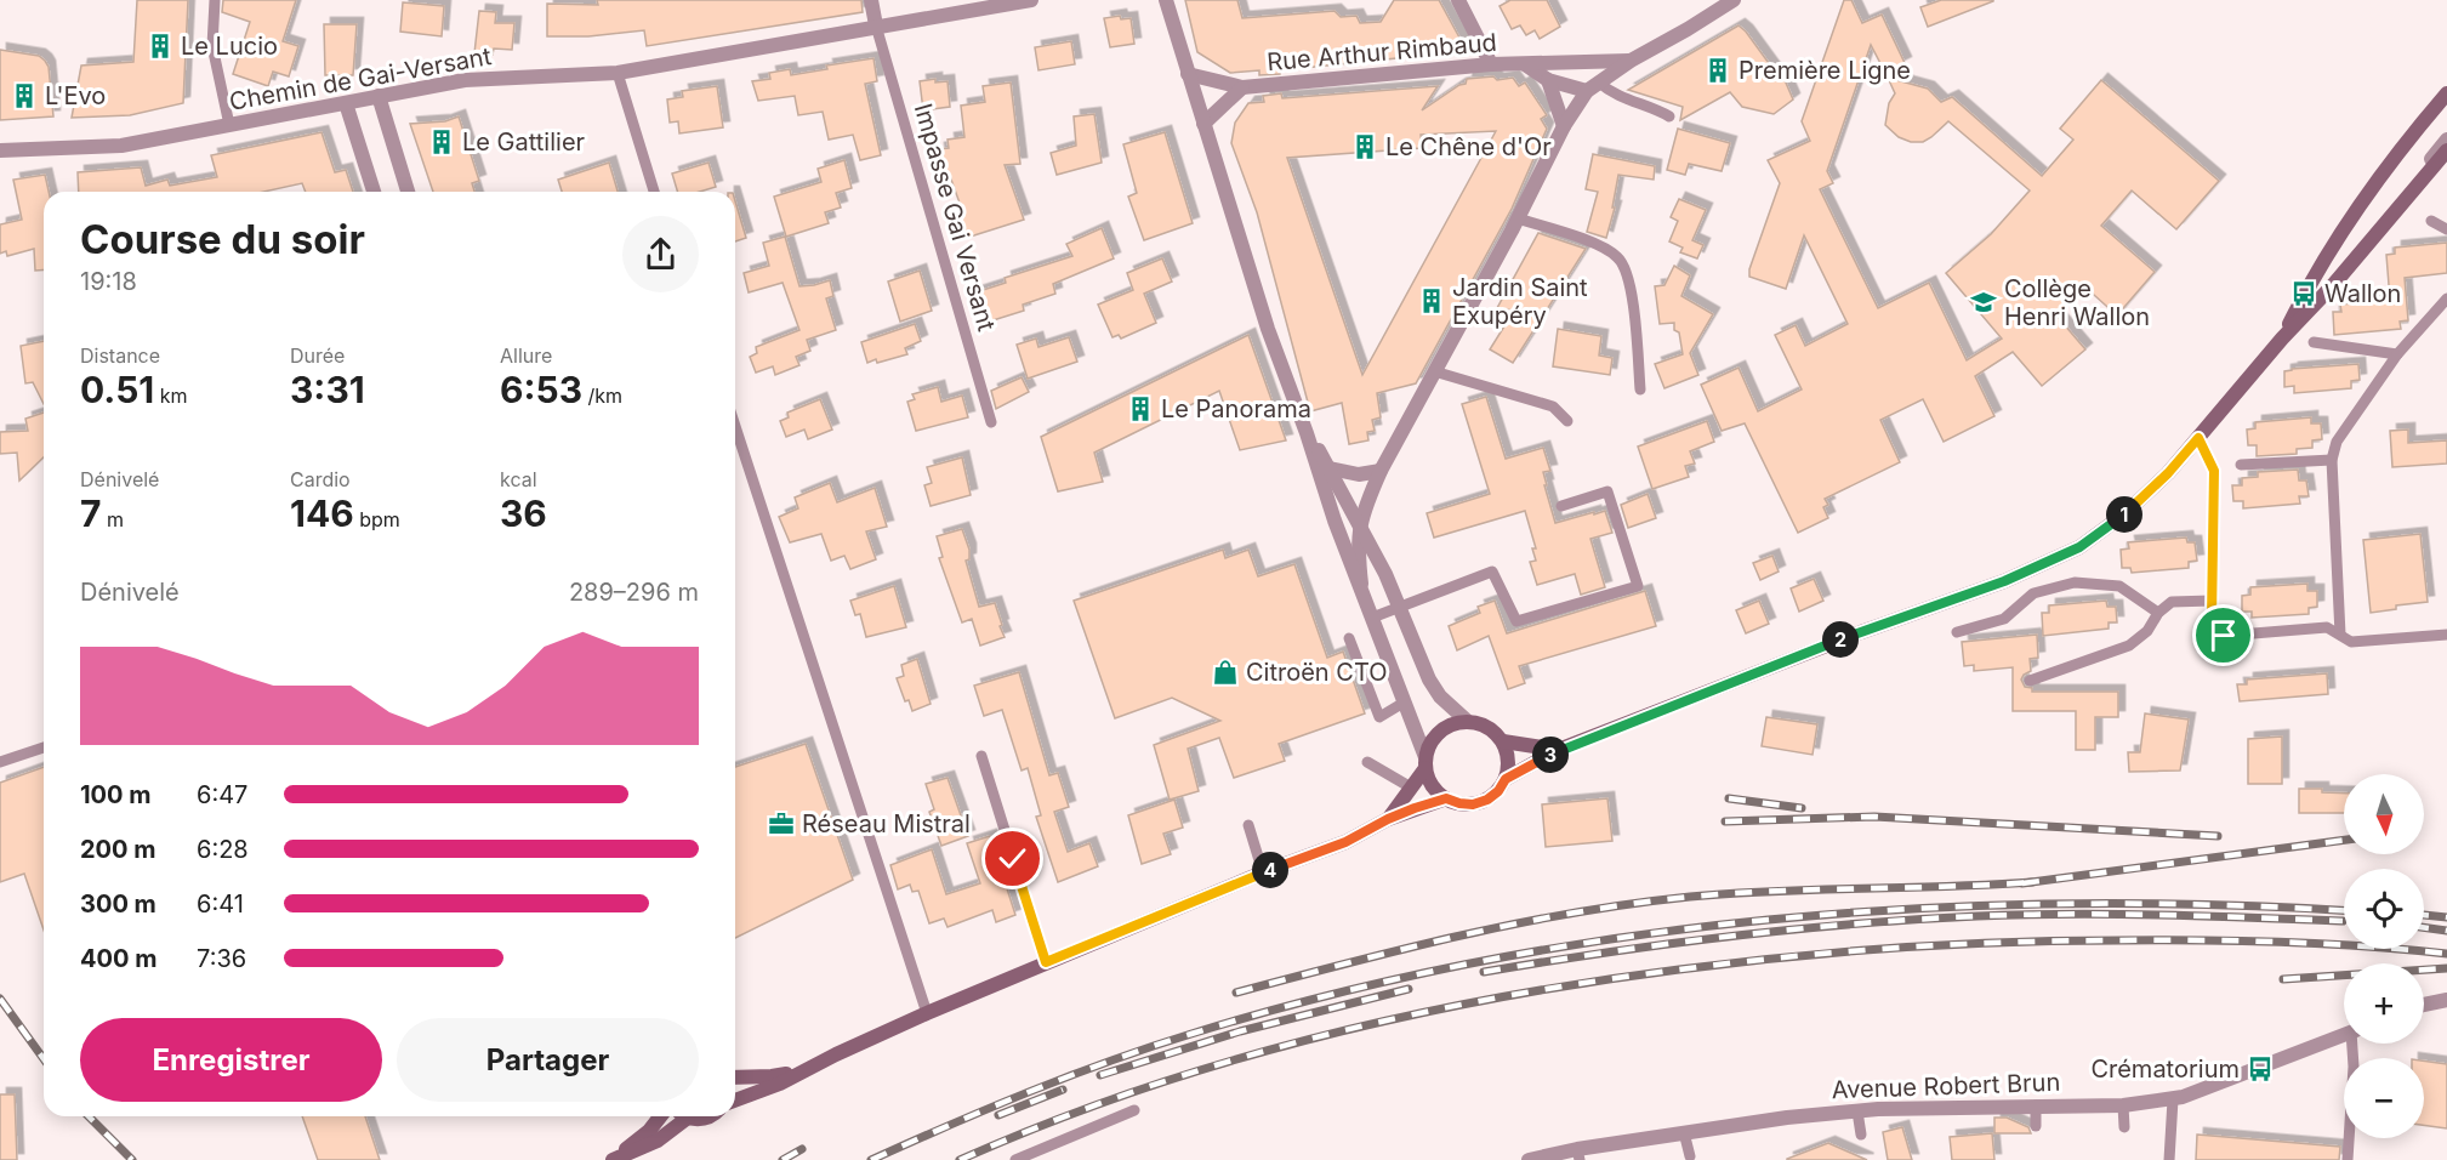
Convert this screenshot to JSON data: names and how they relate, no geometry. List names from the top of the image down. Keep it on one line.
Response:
{"streets":{"street":["Rue Arthur Rimbaud","Chemin de Gai-Versant","Avenue Robert Brun"],"lane":["Impasse Gai Versant"]},"crossings":[["Chemin de Gai-Versant","Impasse Gai Versant"]],"places":{"building":["Le Lucio","Première Ligne","L'Evo","Le Gattilier","Le Chêne d'Or","Jardin Saint Exupéry","Le Panorama"],"bus stop":["Wallon","Crématorium"],"school or university":["Collège Henri Wallon"],"shop":["Citroën CTO"],"office":["Réseau Mistral"]},"north":"bottom","page":{"heading":["Course du soir","19:18"],"stats":[["Distance","0.51 km"],["Durée","3:31"],["Allure","6:53 /km"],["Dénivelé","7 m"],["Cardio","146 bpm"],["kcal","36"]],"pins":["1","2","3","4"],"chart":["Dénivelé","289–296 m"],"list":[{"name":"100 m","note":"6:47"},{"name":"200 m","note":"6:28"},{"name":"300 m","note":"6:41"},{"name":"400 m","note":"7:36"}],"map_buttons":["+","−"],"buttons":["Enregistrer","Partager"]}}
